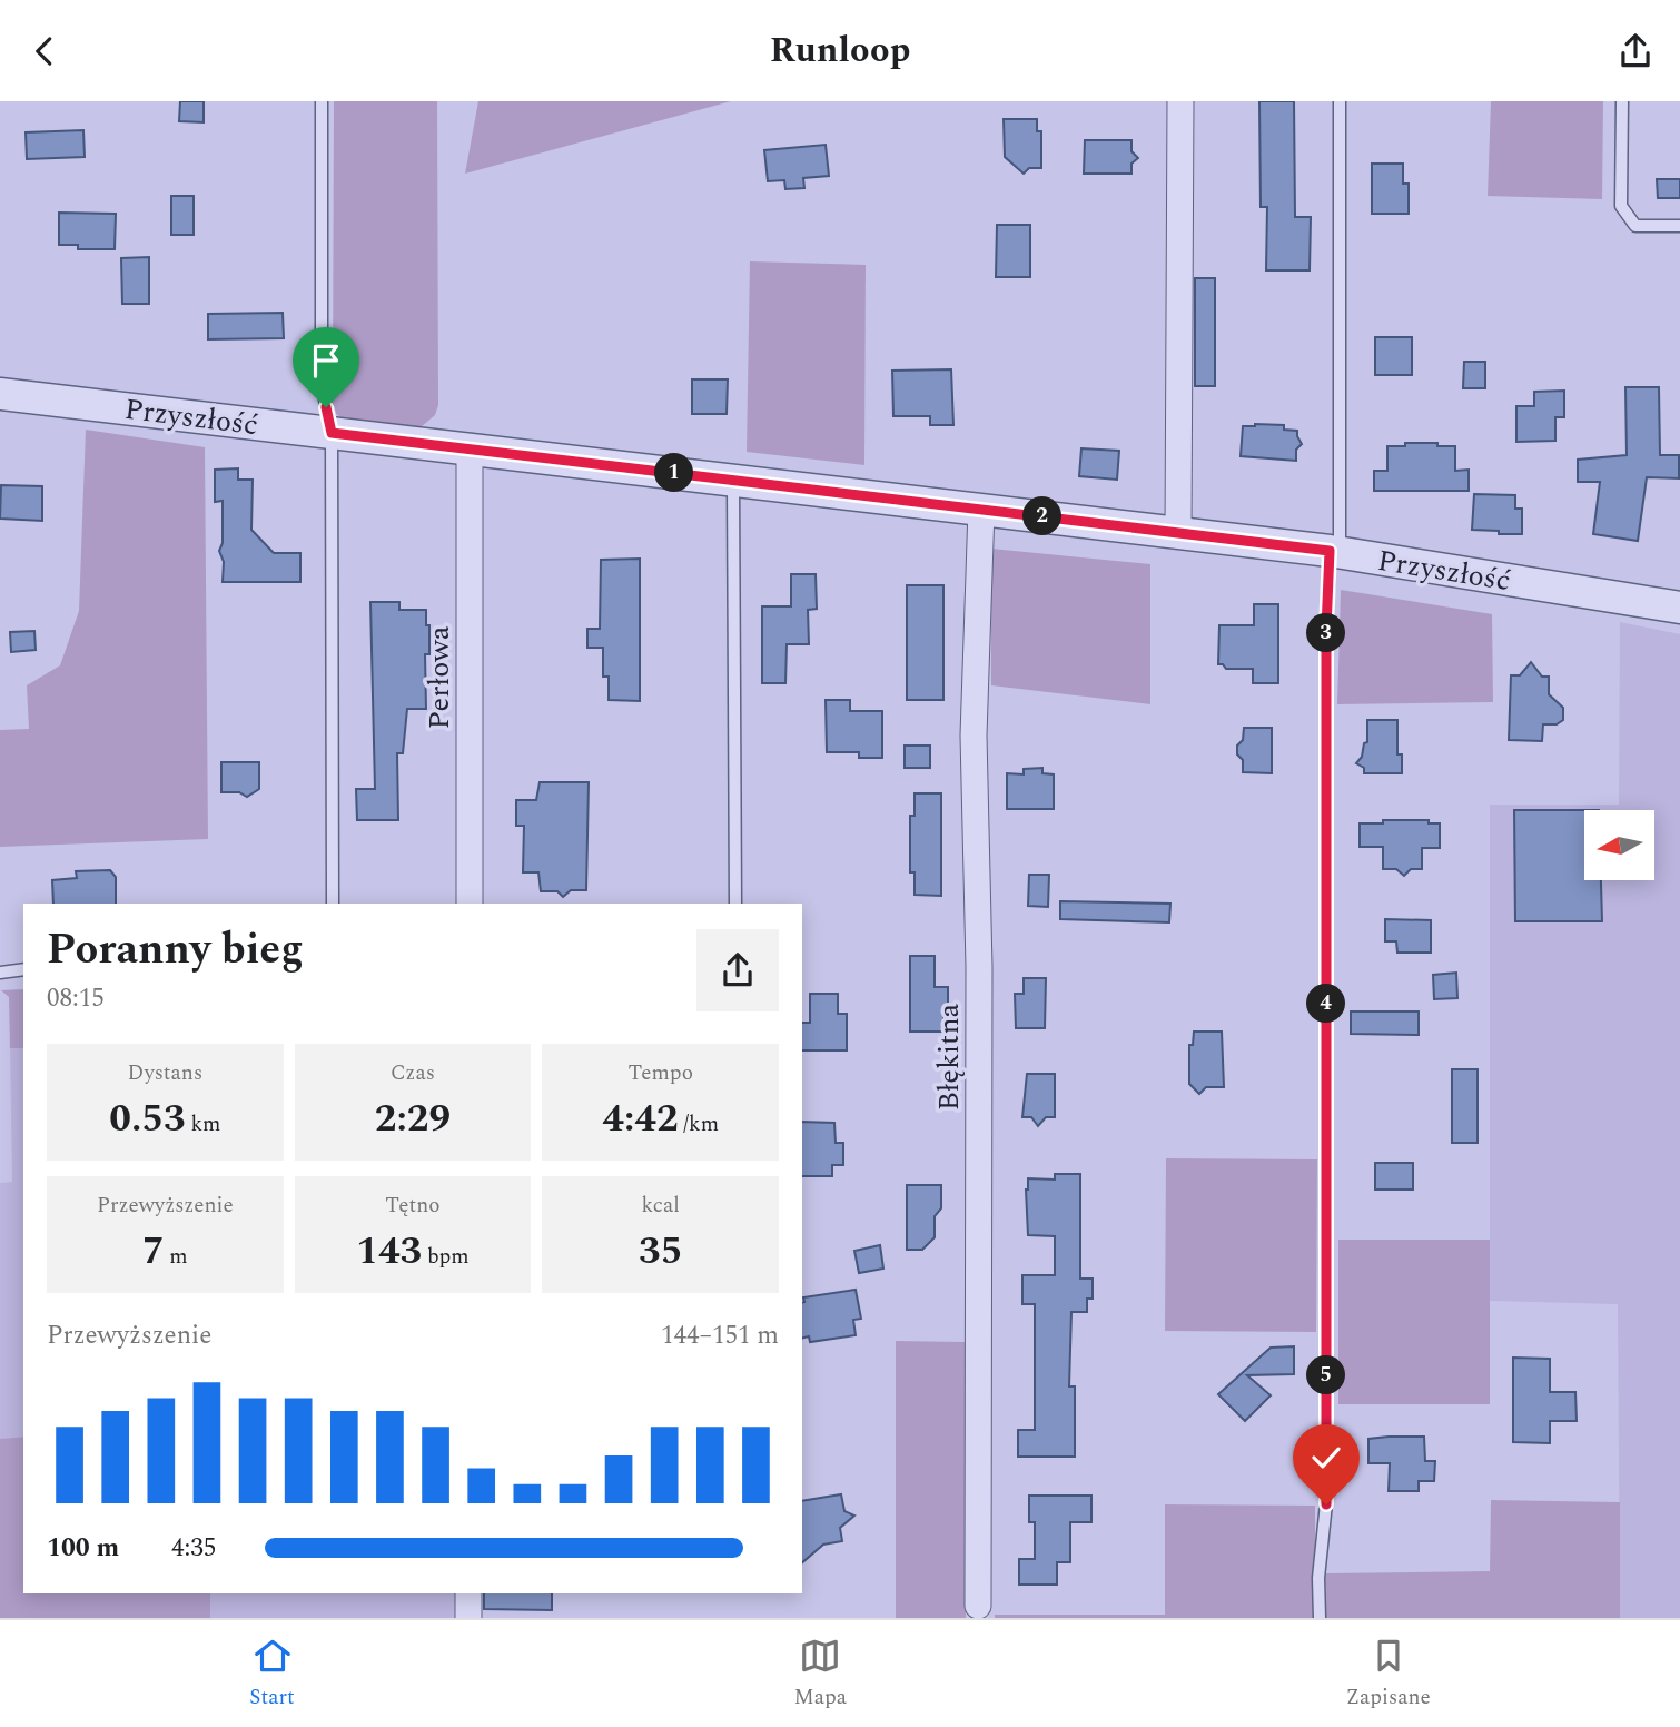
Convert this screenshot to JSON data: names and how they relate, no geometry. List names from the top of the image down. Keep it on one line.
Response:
{"streets":{"street":["Przyszłość","Perłowa","Błękitna"]},"crossings":[["Przyszłość","Perłowa"],["Przyszłość","Błękitna"]],"north":"left","page":{"header":"Runloop","pins":["1","2","3","4","5"],"heading":["Poranny bieg","08:15"],"stats":[["Dystans","0.53 km"],["Czas","2:29"],["Tempo","4:42 /km"],["Przewyższenie","7 m"],["Tętno","143 bpm"],["kcal","35"]],"chart":["Przewyższenie","144–151 m"],"list":[{"name":"100 m","note":"4:35"}],"tabs":["Start","Mapa","Zapisane"]}}
